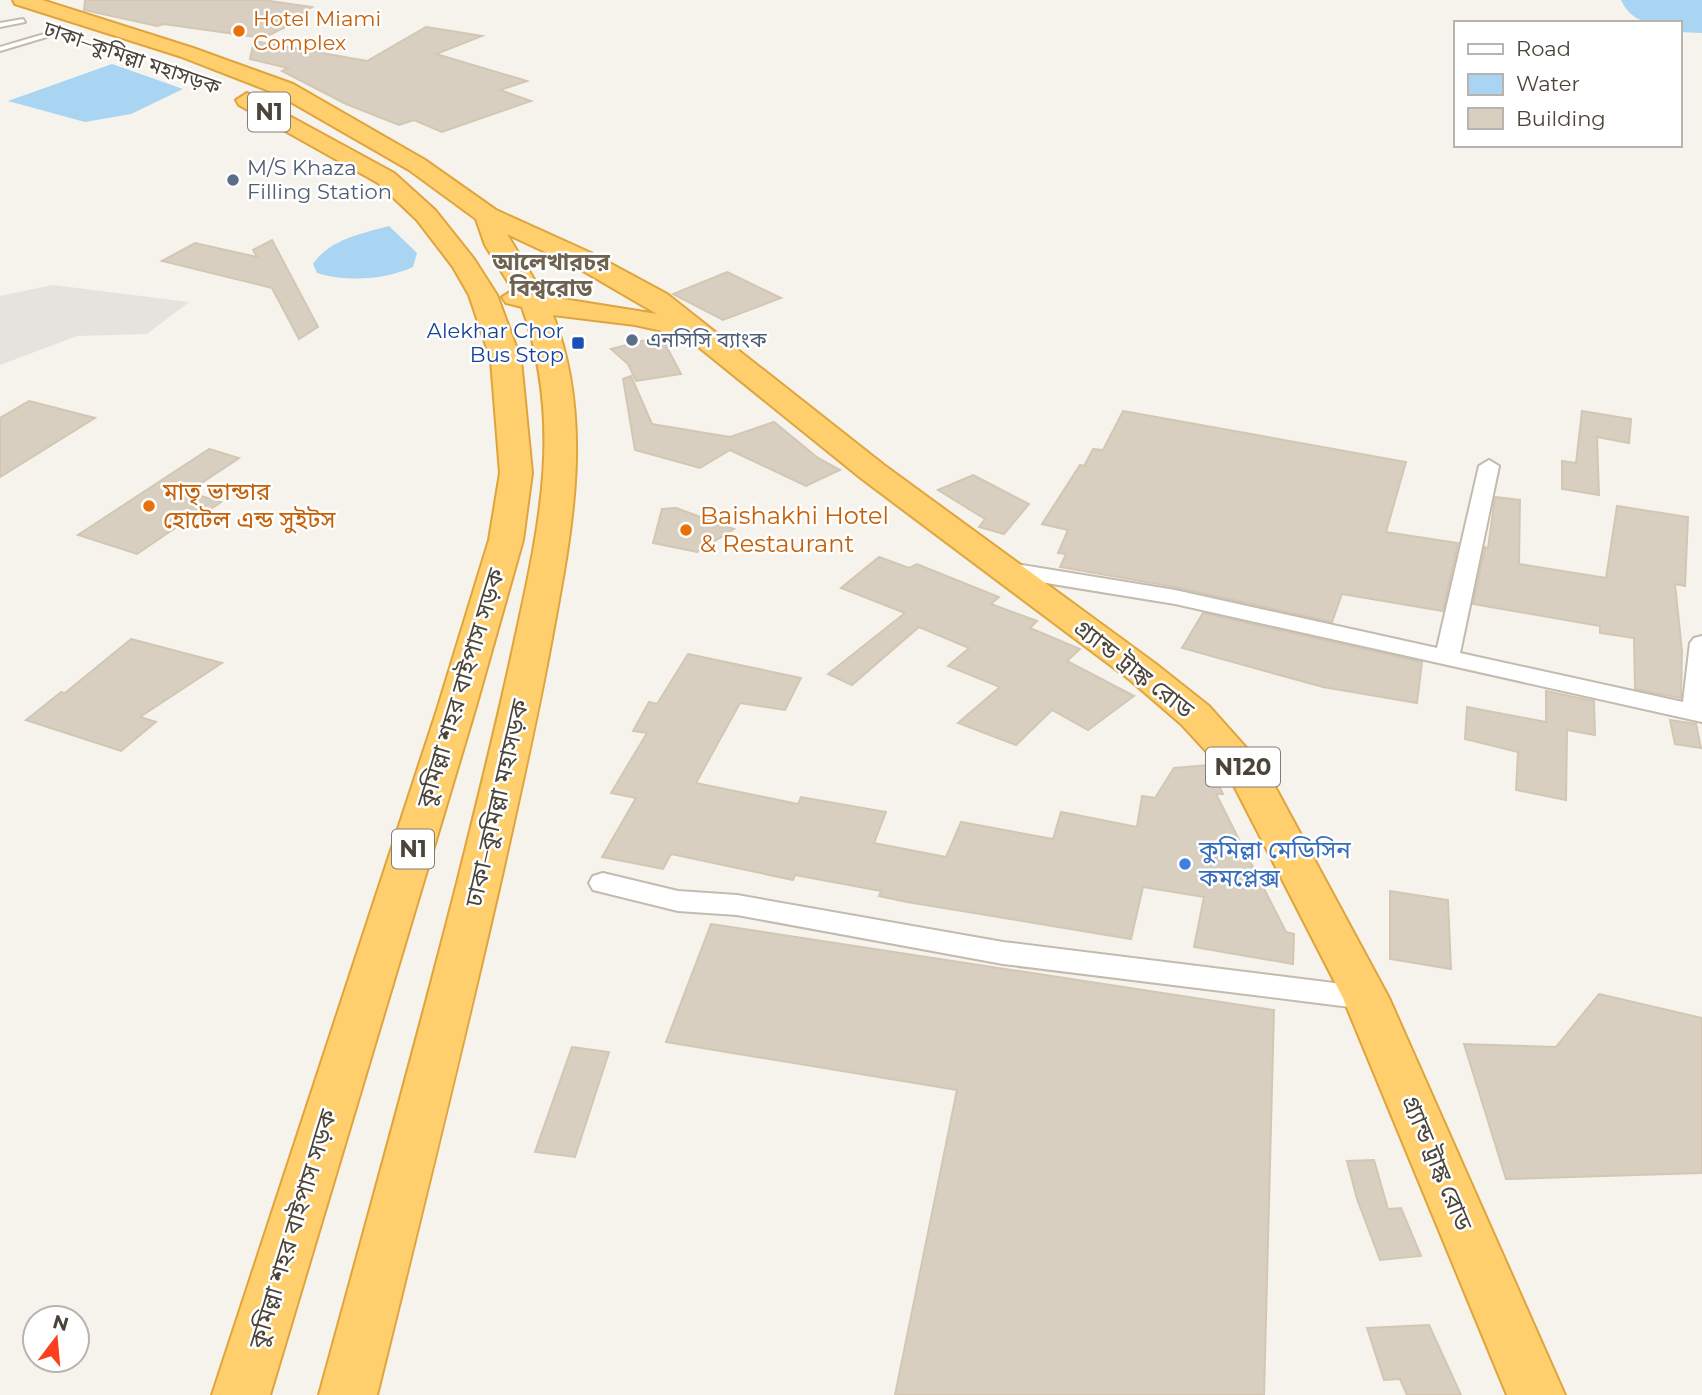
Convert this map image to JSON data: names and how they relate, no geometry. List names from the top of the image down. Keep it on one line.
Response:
{"streets":{"highway":["ঢাকা–কুমিল্লা মহাসড়ক","N1","গ্র্যান্ড ট্রাঙ্ক রোড","কুমিল্লা শহর বাইপাস সড়ক","N120"]},"crossings":[["ঢাকা–কুমিল্লা মহাসড়ক","গ্র্যান্ড ট্রাঙ্ক রোড"],["ঢাকা–কুমিল্লা মহাসড়ক","কুমিল্লা শহর বাইপাস সড়ক"],["ঢাকা–কুমিল্লা মহাসড়ক","N120"],["গ্র্যান্ড ট্রাঙ্ক রোড","N120"],["কুমিল্লা শহর বাইপাস সড়ক","N120"]],"districts":["আলেখারচর বিশ্বরোড"],"places":{"other":["Hotel Miami Complex","M/S Khaza Filling Station","এনসিসি ব্যাংক","মাতৃ ভান্ডার হোটেল এন্ড সুইটস","Baishakhi Hotel & Restaurant","কুমিল্লা মেডিসিন কমপ্লেক্স"],"transit":["Alekhar Chor Bus Stop"]},"legend":["Road","Water","Building"],"north":"top"}
